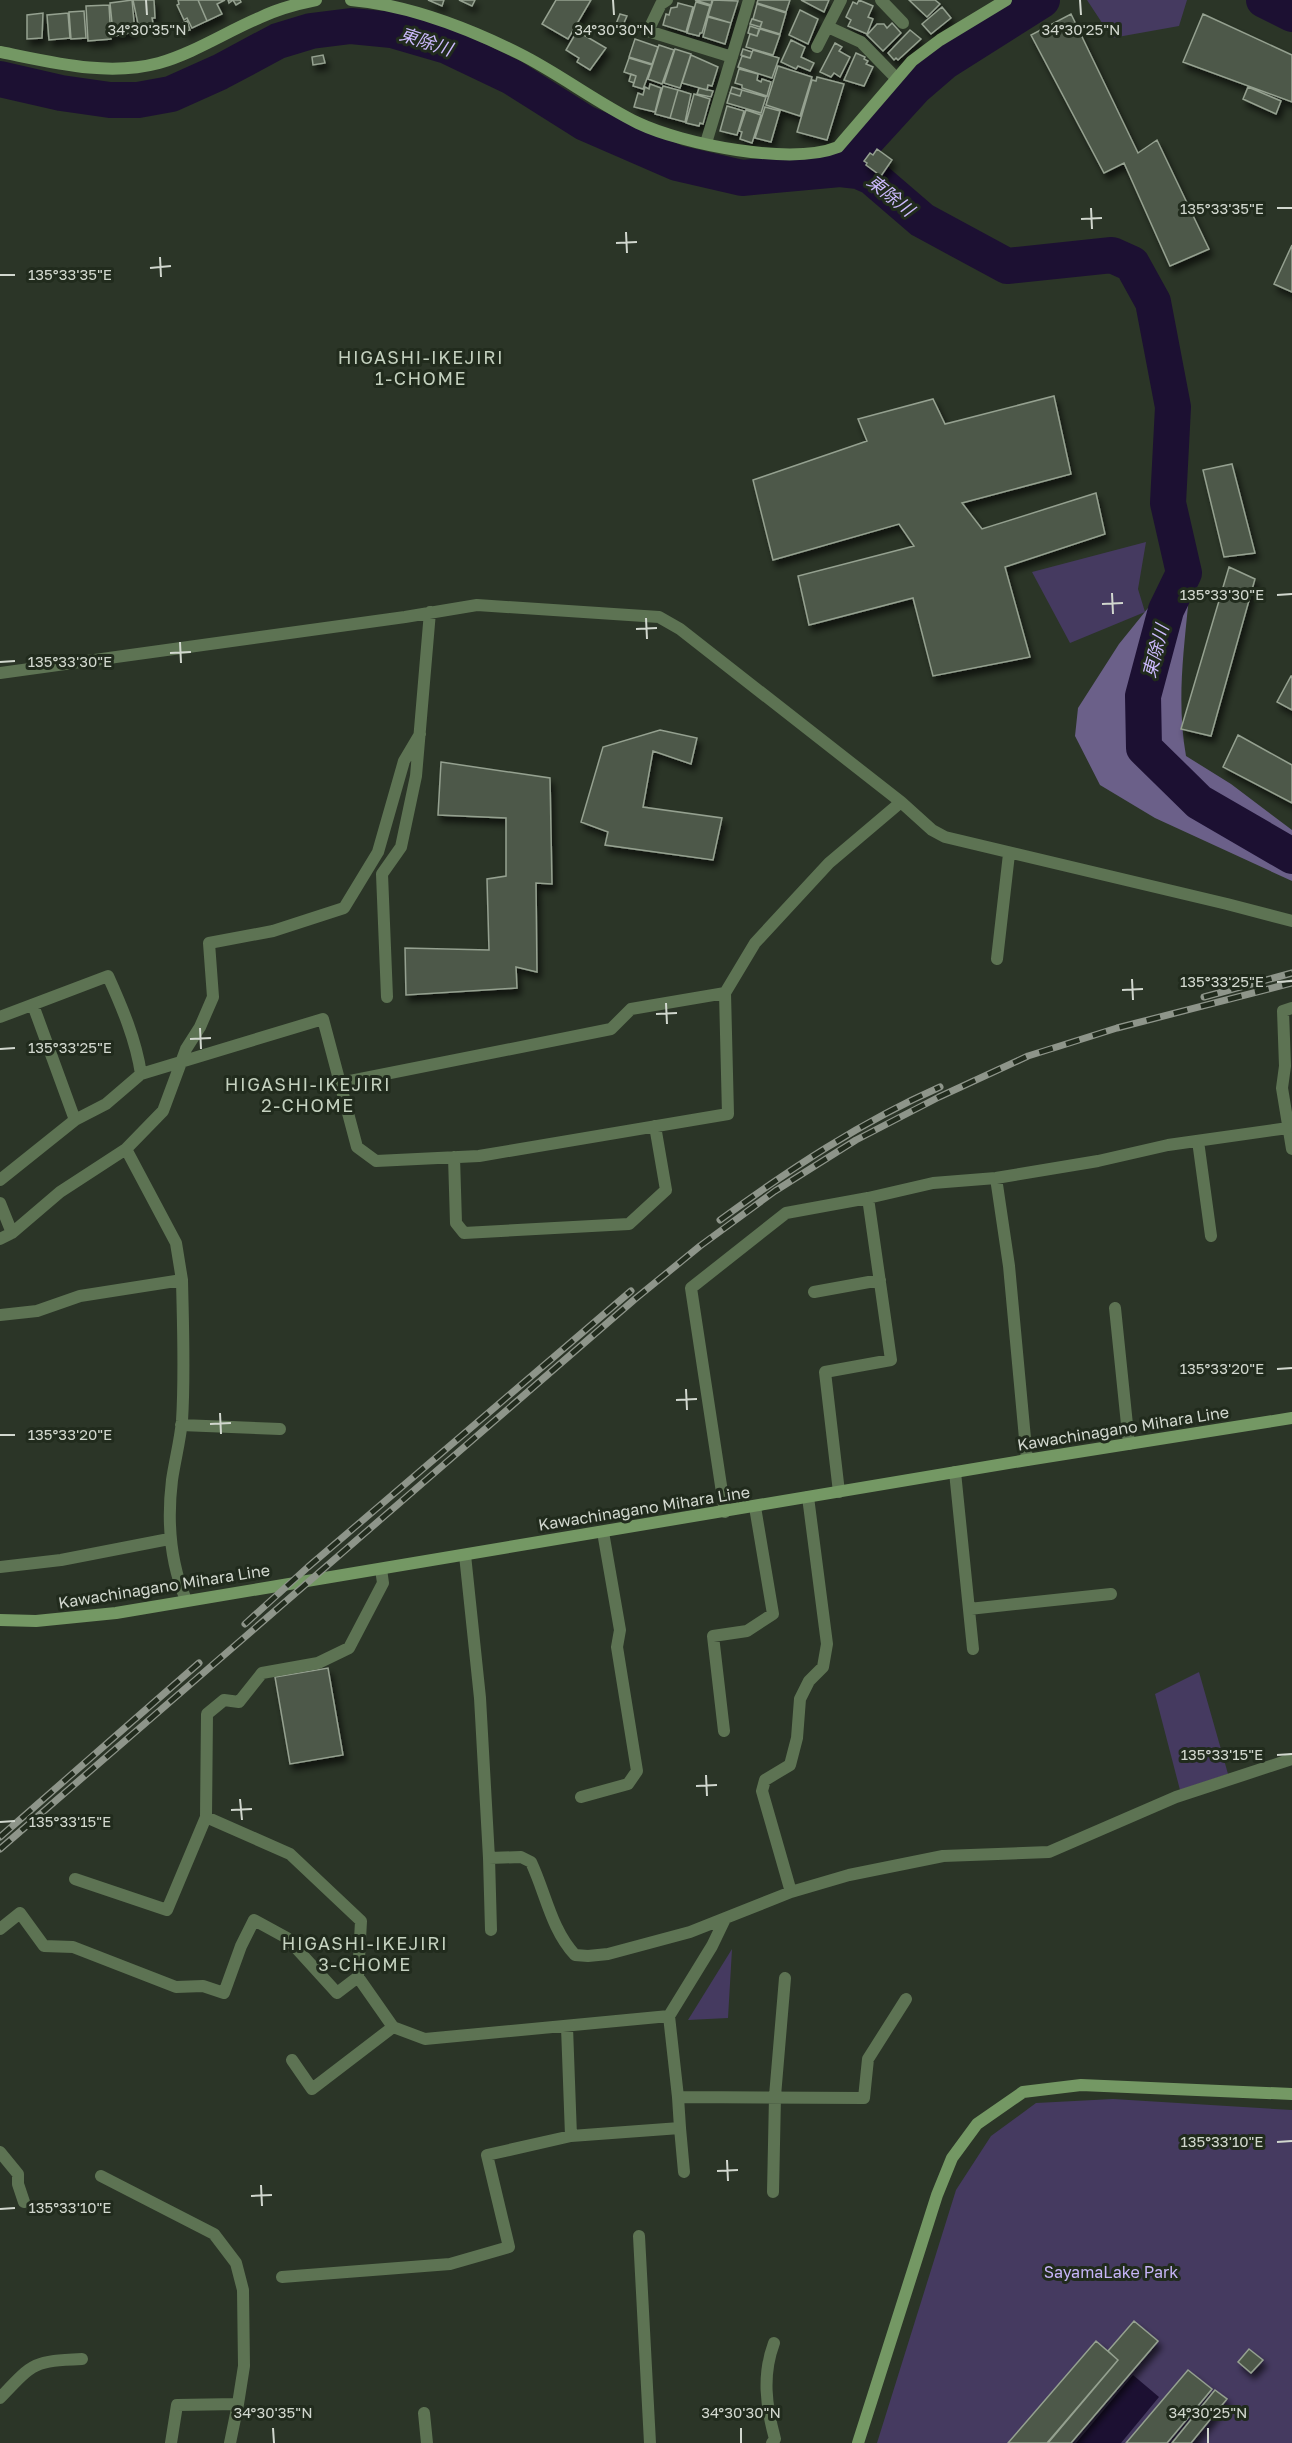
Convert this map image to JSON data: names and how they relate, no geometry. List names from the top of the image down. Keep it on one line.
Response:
{"streets":{"street":["Kawachinagano Mihara Line"]},"districts":["HIGASHI-IKEJIRI 1-CHOME","HIGASHI-IKEJIRI 2-CHOME","HIGASHI-IKEJIRI 3-CHOME"],"water":["東除川"],"parks":["SayamaLake Park"],"coordinates":["34°30'35\"N","34°30'30\"N","34°30'25\"N","135°33'35\"E","135°33'30\"E","135°33'25\"E","135°33'20\"E","135°33'15\"E","135°33'10\"E"]}
